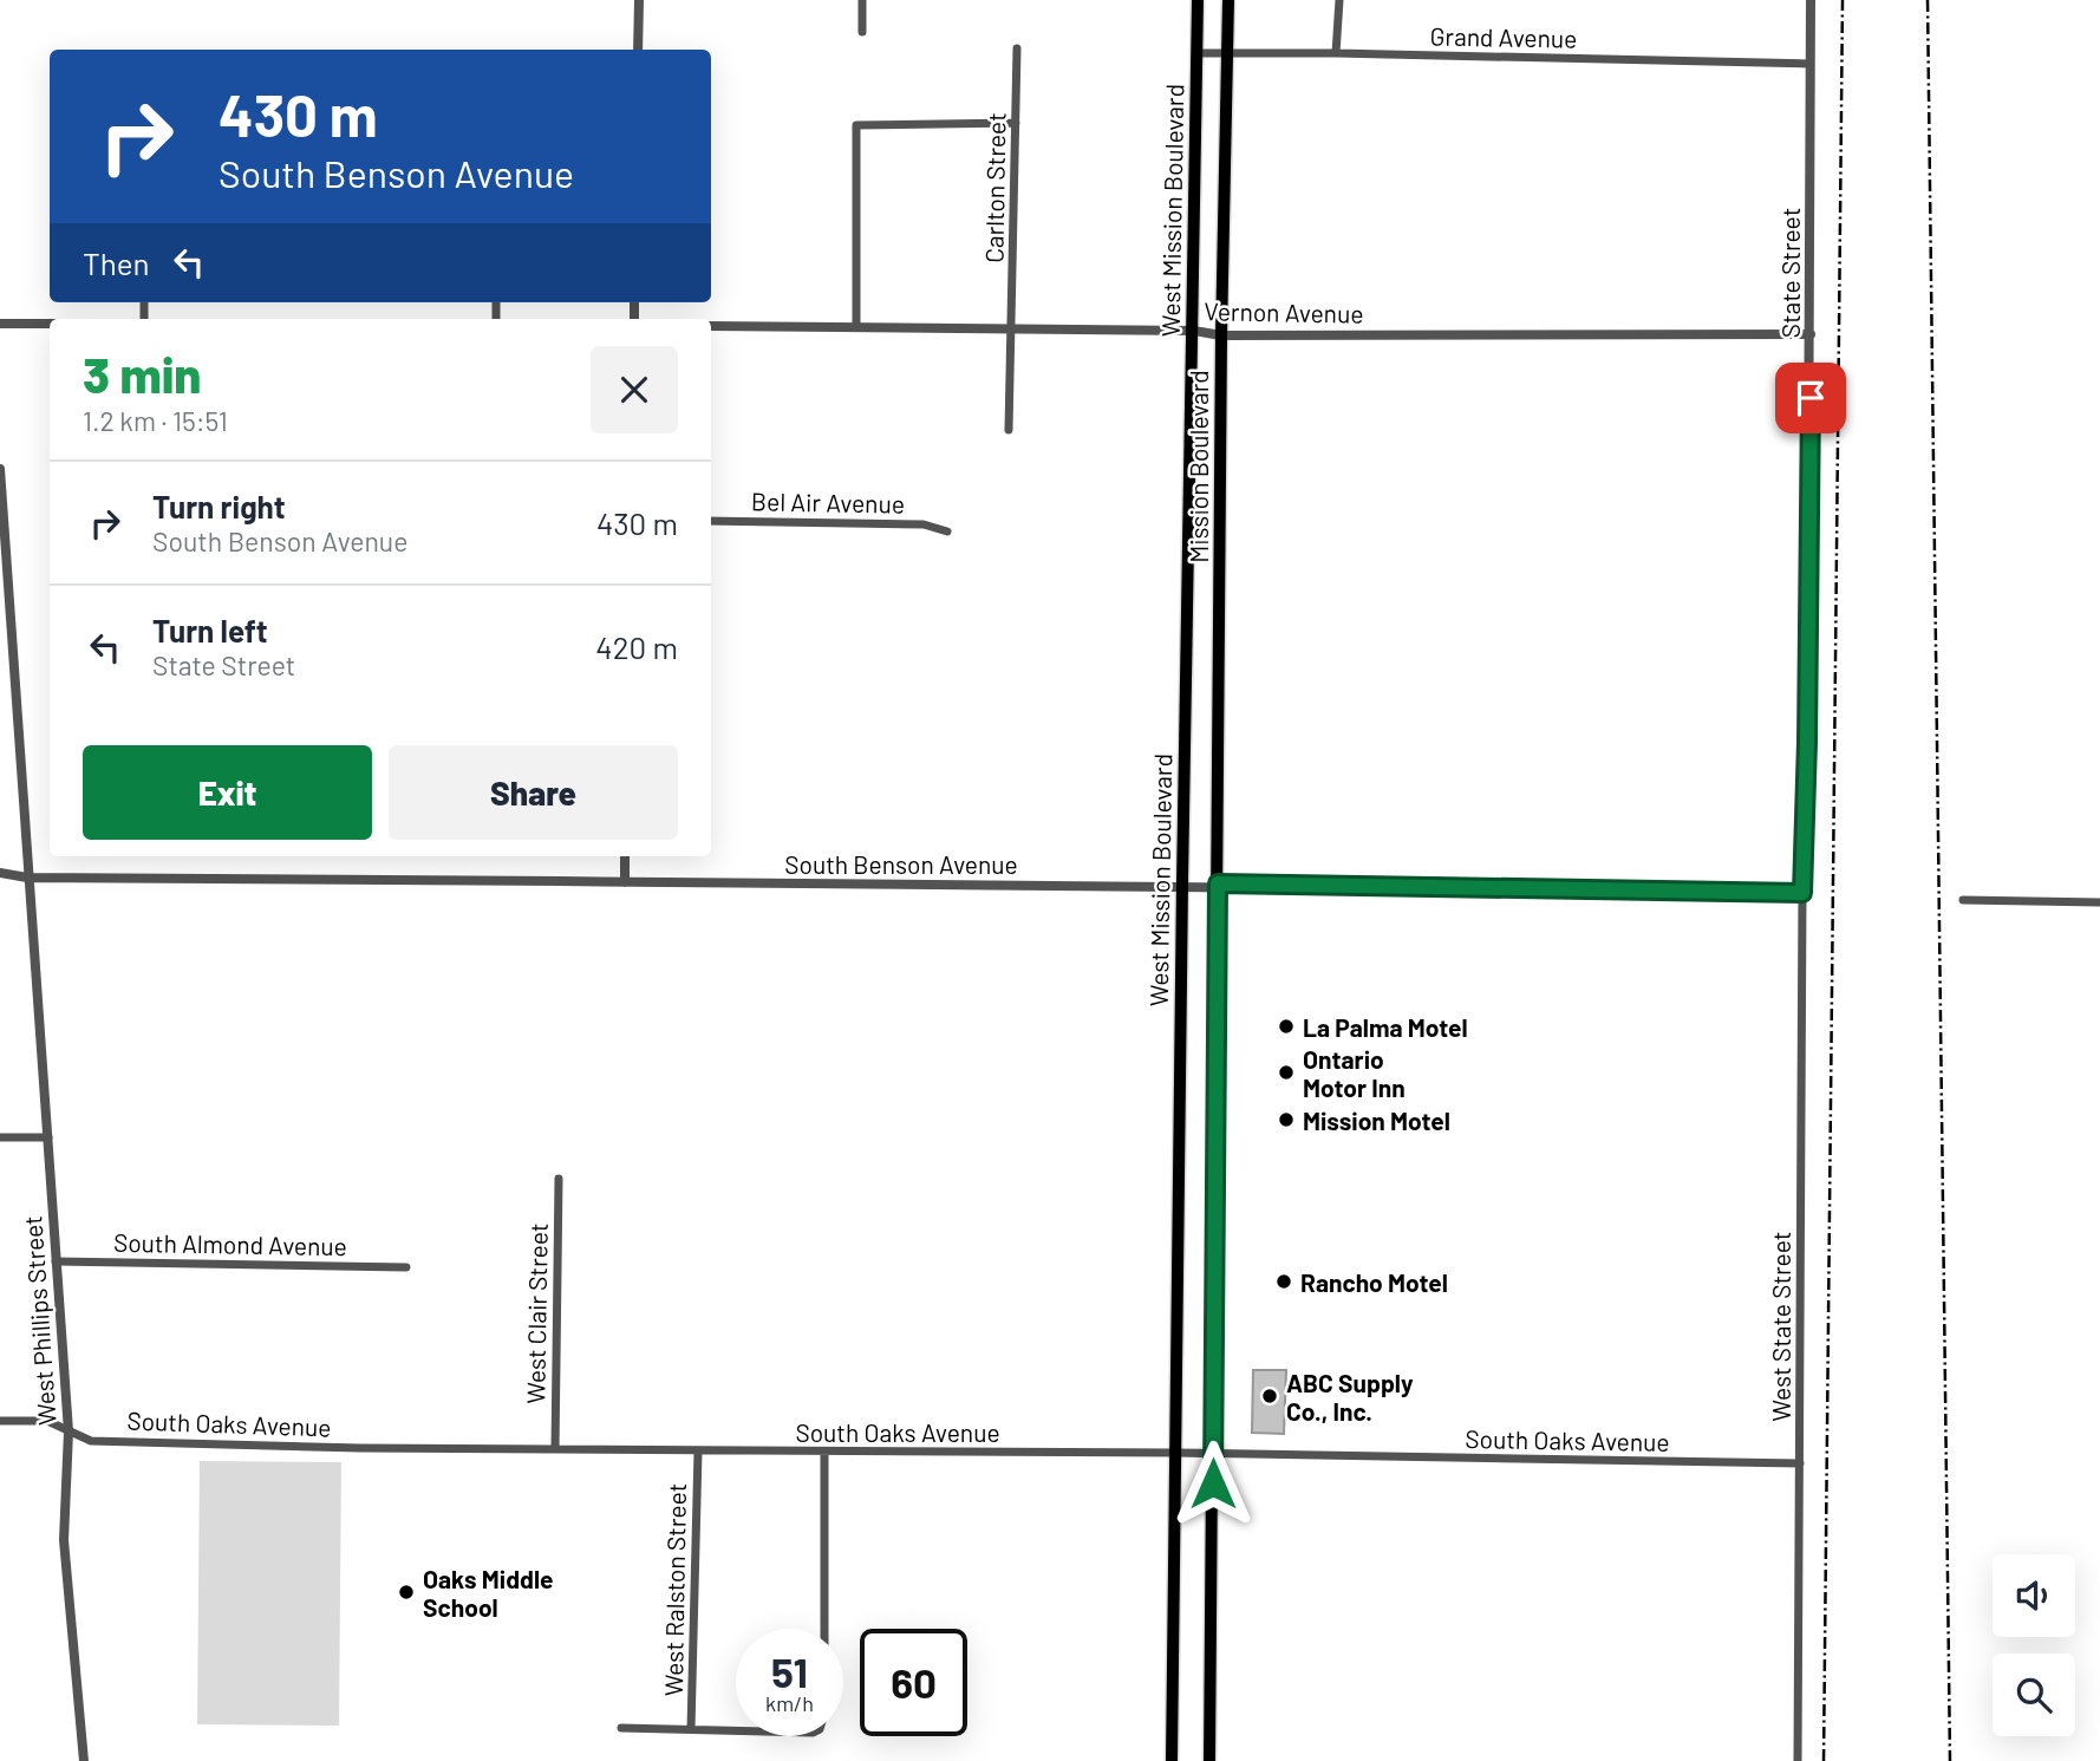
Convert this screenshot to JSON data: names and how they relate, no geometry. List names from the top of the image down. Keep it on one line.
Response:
{"streets":{"main road":["West Mission Boulevard","Mission Boulevard"],"street":["Grand Avenue","Carlton Street","State Street","Vernon Avenue","Bel Air Avenue","South Benson Avenue","South Almond Avenue","West Clair Street","West Phillips Street","West State Street","South Oaks Avenue","West Ralston Street"]},"crossings":[["Grand Avenue","West Mission Boulevard"],["Grand Avenue","State Street"],["Grand Avenue","Mission Boulevard"],["Carlton Street","Vernon Avenue"],["West Mission Boulevard","Vernon Avenue"],["West Mission Boulevard","South Benson Avenue"],["West Mission Boulevard","South Oaks Avenue"],["State Street","Vernon Avenue"],["State Street","South Benson Avenue"],["State Street","West State Street"],["Vernon Avenue","Mission Boulevard"],["Mission Boulevard","South Benson Avenue"],["South Benson Avenue","West Phillips Street"],["South Benson Avenue","West State Street"],["South Almond Avenue","West Phillips Street"],["West Clair Street","South Oaks Avenue"],["West Phillips Street","South Oaks Avenue"],["West State Street","South Oaks Avenue"],["South Oaks Avenue","West Ralston Street"]],"places":["La Palma Motel","Ontario Motor Inn","Mission Motel","Rancho Motel","ABC Supply Co., Inc.","Oaks Middle School"],"page":{"turn":["430 m","South Benson Avenue"],"then":"Then","heading":["3 min","1.2 km · 15:51"],"list":[{"name":"Turn right","note":"South Benson Avenue","value":"430 m"},{"name":"Turn left","note":"State Street","value":"420 m"}],"buttons":["Exit","Share"],"speed":"51 km/h","limit":"60"}}
